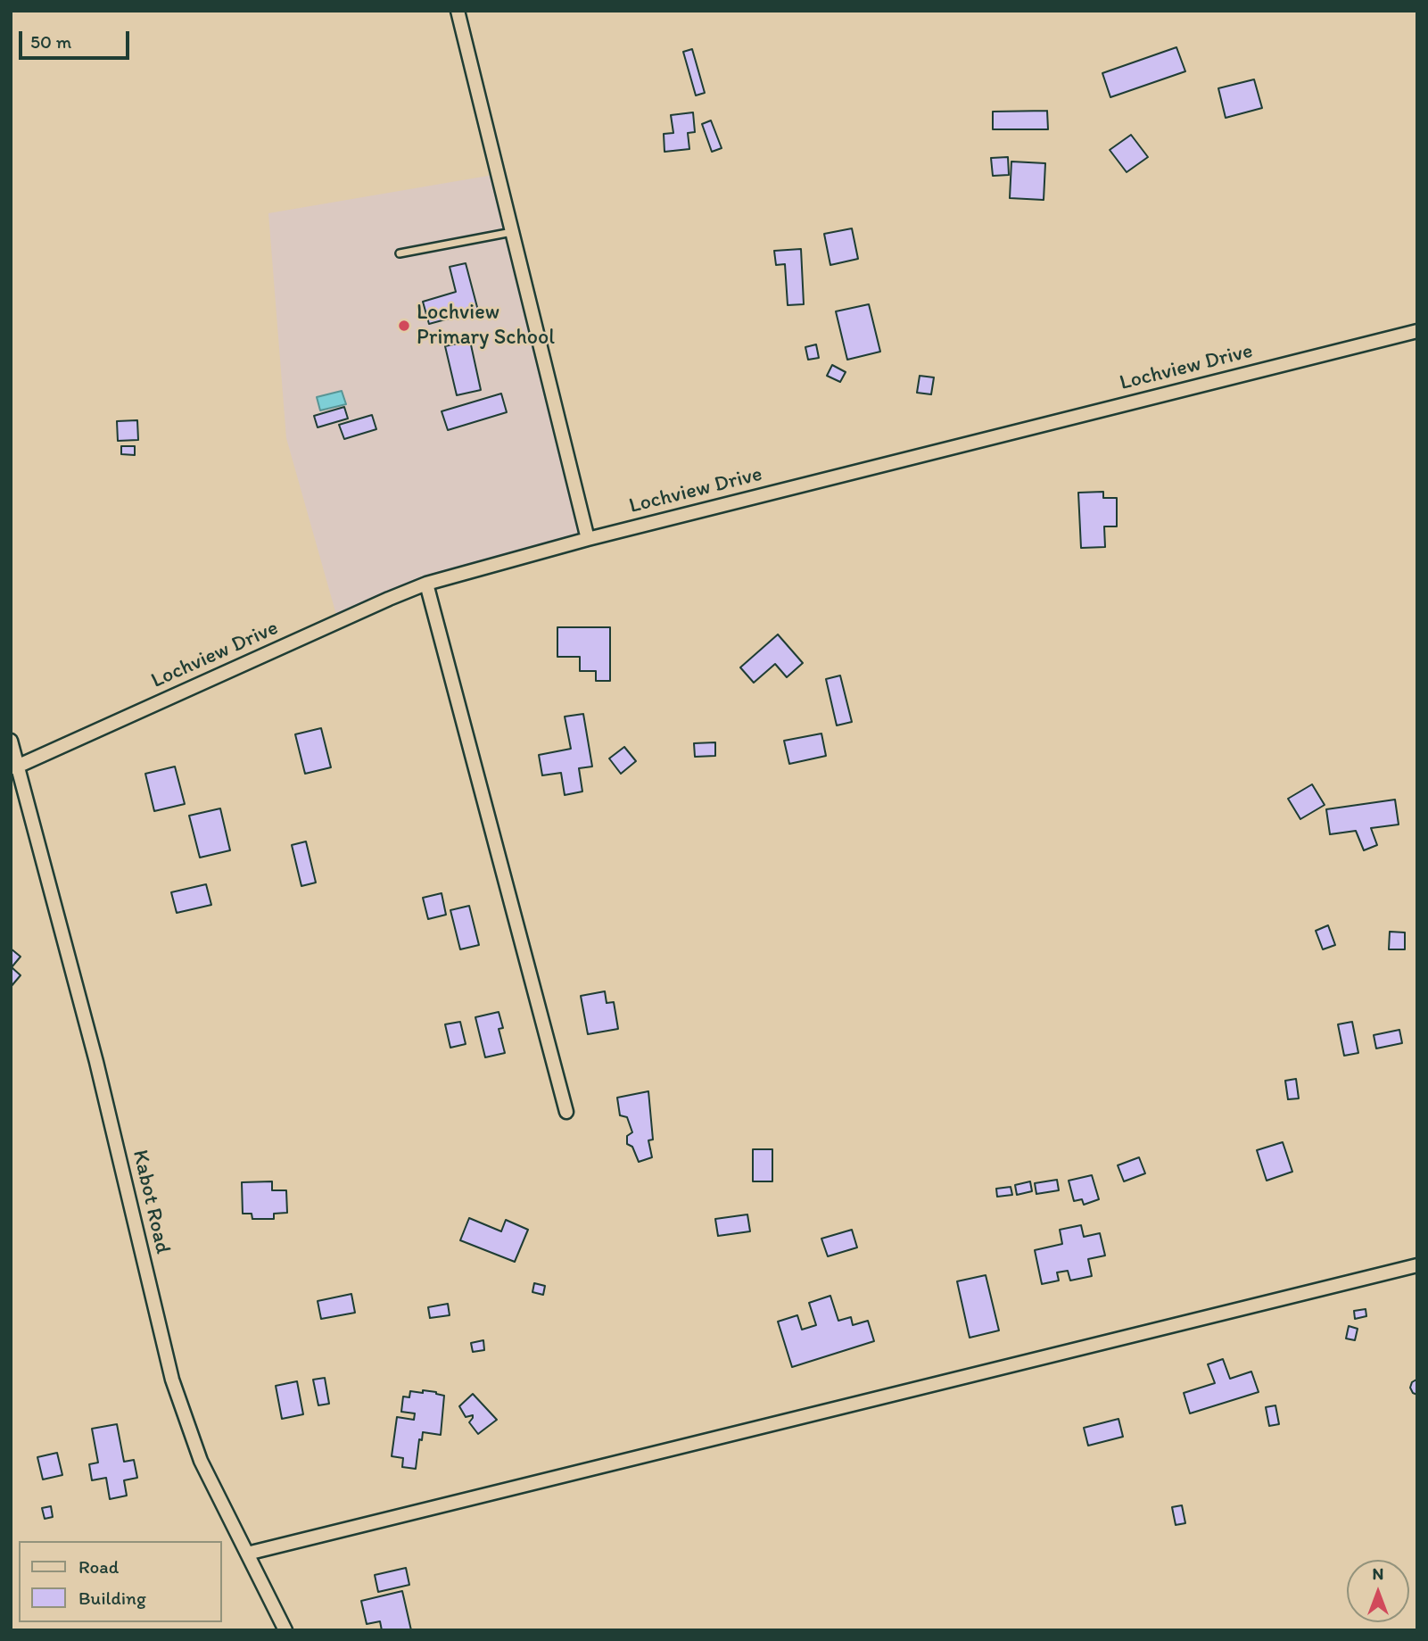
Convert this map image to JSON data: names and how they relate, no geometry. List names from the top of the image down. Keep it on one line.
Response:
{"streets":{"street":["Lochview Drive","Kabot Road"]},"crossings":[["Lochview Drive","Kabot Road"]],"places":["Lochview Primary School"],"legend":["Road","Building"],"scale_bar":"50 m","north":"top"}
